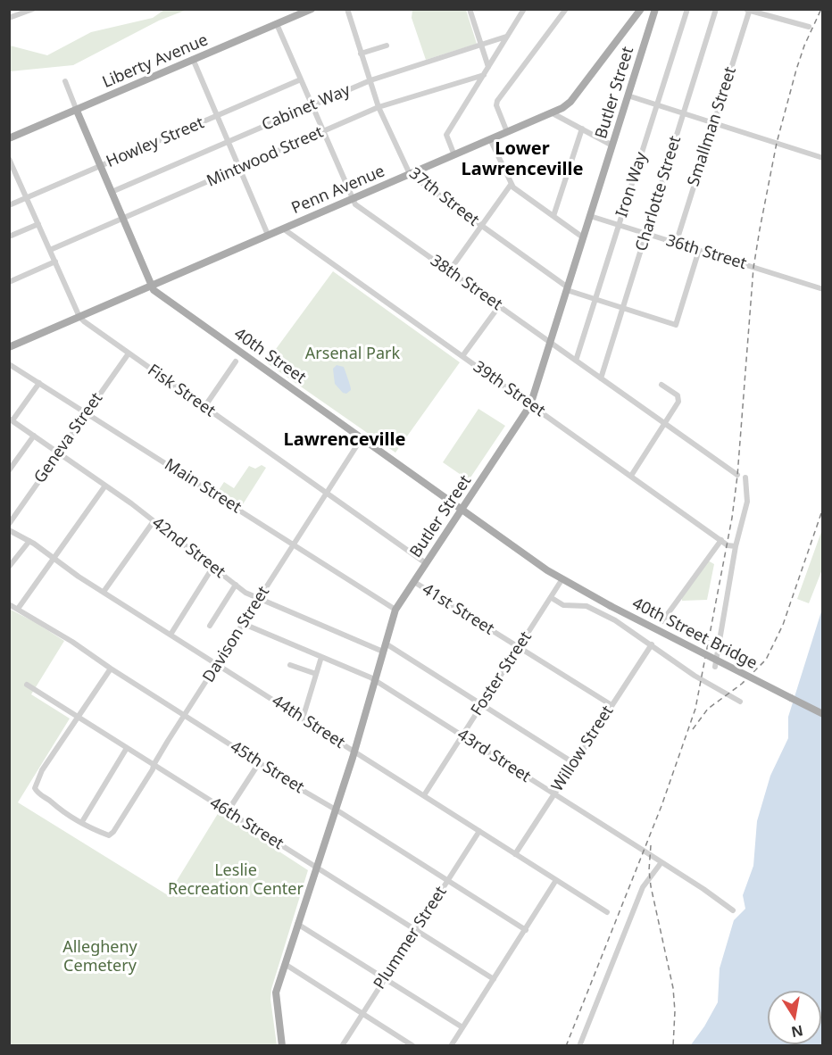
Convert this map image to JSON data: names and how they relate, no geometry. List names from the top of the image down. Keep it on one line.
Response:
{"streets":{"main road":["Liberty Avenue","Butler Street","Penn Avenue","40th Street","40th Street Bridge"],"street":["Cabinet Way","Smallman Street","Howley Street","Mintwood Street","Iron Way","Charlotte Street","37th Street","36th Street","38th Street","39th Street","Fisk Street","Geneva Street","Main Street","42nd Street","41st Street","Davison Street","Foster Street","44th Street","Willow Street","43rd Street","45th Street","46th Street","Plummer Street"]},"crossings":[["Liberty Avenue","38th Street"],["Liberty Avenue","40th Street"],["Butler Street","37th Street"],["Butler Street","36th Street"],["Butler Street","38th Street"],["Butler Street","40th Street"],["Butler Street","39th Street"],["Butler Street","Fisk Street"],["Butler Street","Main Street"],["Butler Street","42nd Street"],["Butler Street","41st Street"],["Butler Street","44th Street"],["Butler Street","43rd Street"],["Butler Street","45th Street"],["Butler Street","46th Street"],["Cabinet Way","37th Street"],["Cabinet Way","38th Street"],["Cabinet Way","40th Street"],["Smallman Street","36th Street"],["Howley Street","38th Street"],["Howley Street","40th Street"],["Howley Street","Fisk Street"],["Mintwood Street","37th Street"],["Mintwood Street","38th Street"],["Mintwood Street","40th Street"],["Mintwood Street","Fisk Street"],["Iron Way","37th Street"],["Iron Way","36th Street"],["Iron Way","38th Street"],["Penn Avenue","37th Street"],["Penn Avenue","38th Street"],["Penn Avenue","40th Street"],["Penn Avenue","39th Street"],["Penn Avenue","Fisk Street"],["Charlotte Street","37th Street"],["Charlotte Street","36th Street"],["Charlotte Street","38th Street"],["37th Street","36th Street"],["40th Street","40th Street Bridge"],["40th Street","Davison Street"],["40th Street","Foster Street"],["Fisk Street","Geneva Street"],["Fisk Street","Davison Street"],["Geneva Street","Main Street"],["Geneva Street","42nd Street"],["Main Street","Davison Street"],["42nd Street","Davison Street"],["42nd Street","Foster Street"],["42nd Street","Willow Street"],["41st Street","Foster Street"],["41st Street","Willow Street"],["40th Street Bridge","Foster Street"],["Davison Street","44th Street"],["Davison Street","43rd Street"],["Davison Street","45th Street"],["Davison Street","46th Street"],["Foster Street","44th Street"],["Foster Street","43rd Street"],["44th Street","Willow Street"],["44th Street","Plummer Street"],["Willow Street","43rd Street"],["45th Street","Plummer Street"],["46th Street","Plummer Street"]],"districts":["Lower Lawrenceville","Lawrenceville"],"parks":["Arsenal Park","Leslie Recreation Center","Allegheny Cemetery"],"north":"bottom"}
